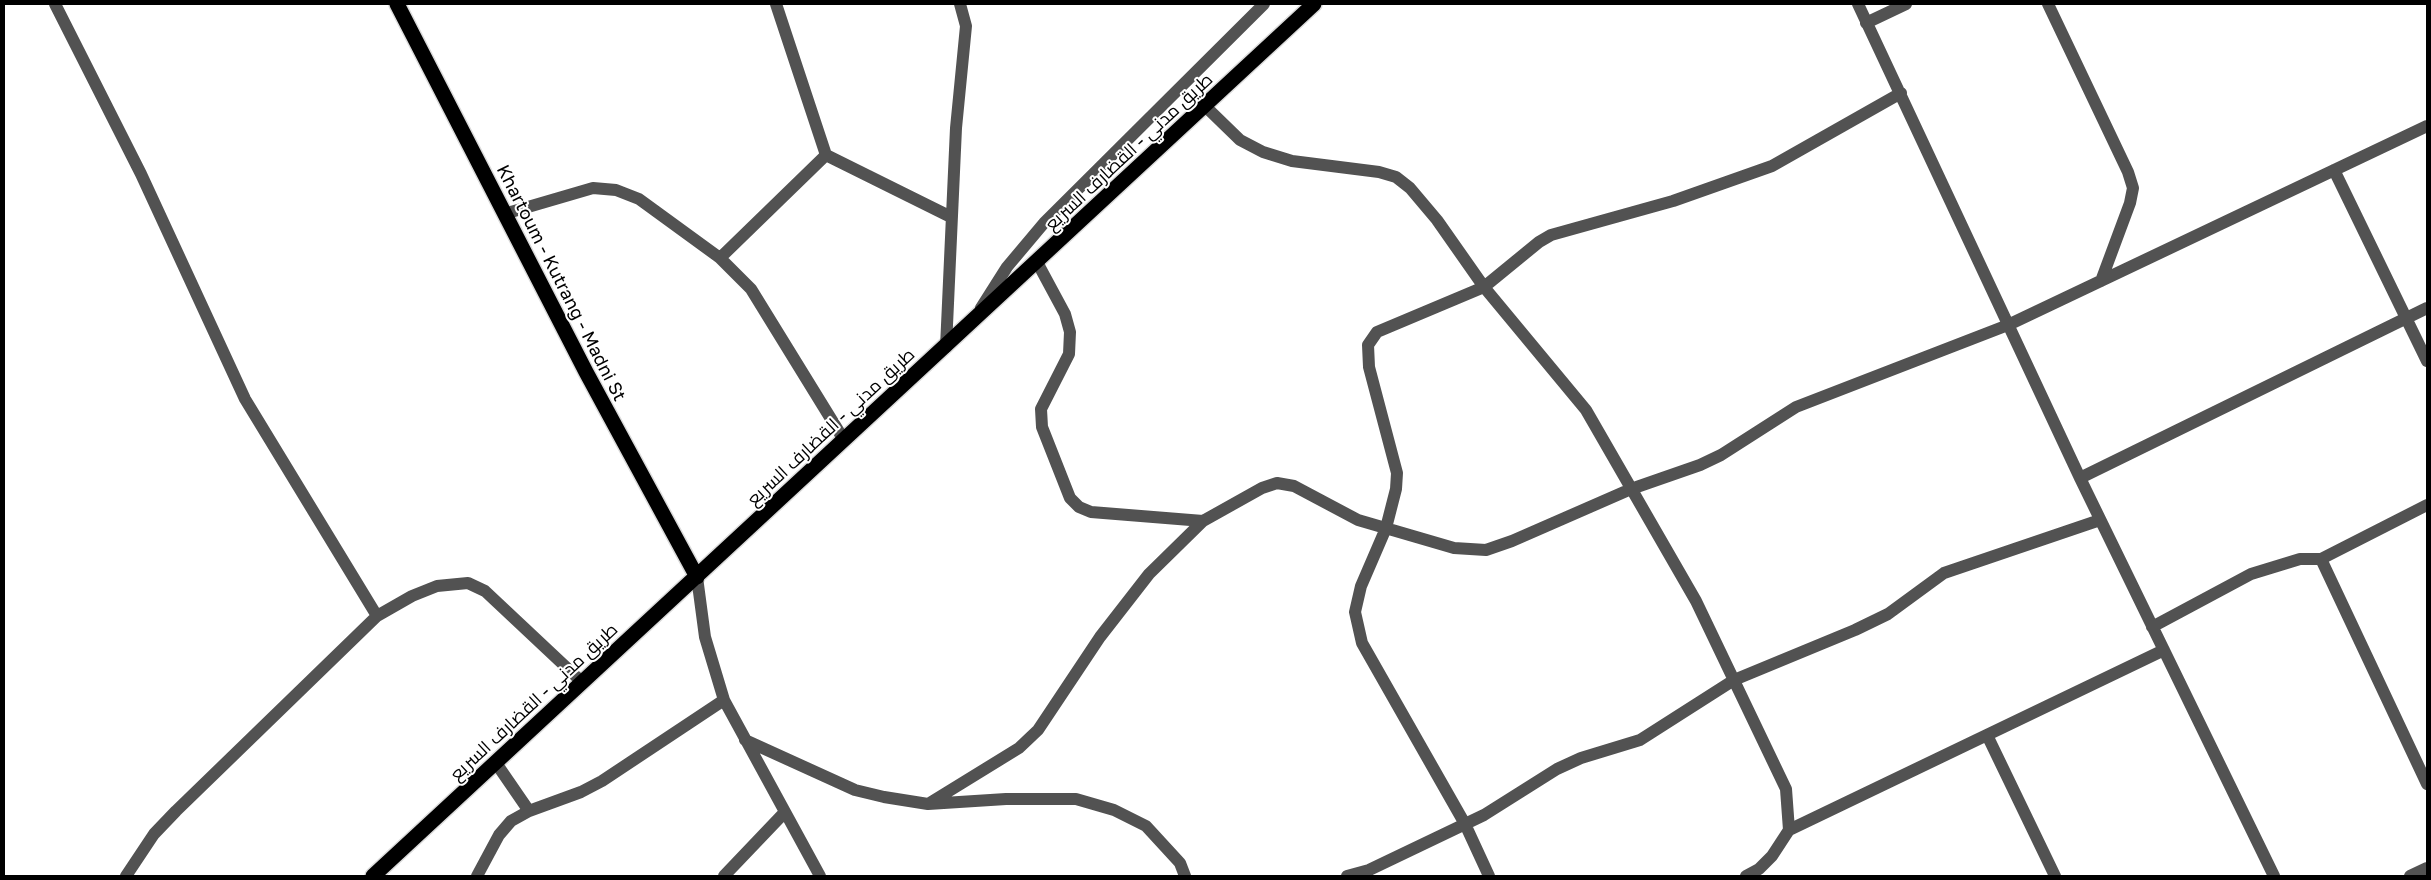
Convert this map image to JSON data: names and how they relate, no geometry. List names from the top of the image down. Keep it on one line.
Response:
{"streets":{"highway":["طريق مدني - القضارف السريع","Khartoum - Kutrang - Madni St"]},"crossings":[["طريق مدني - القضارف السريع","Khartoum - Kutrang - Madni St"]]}
